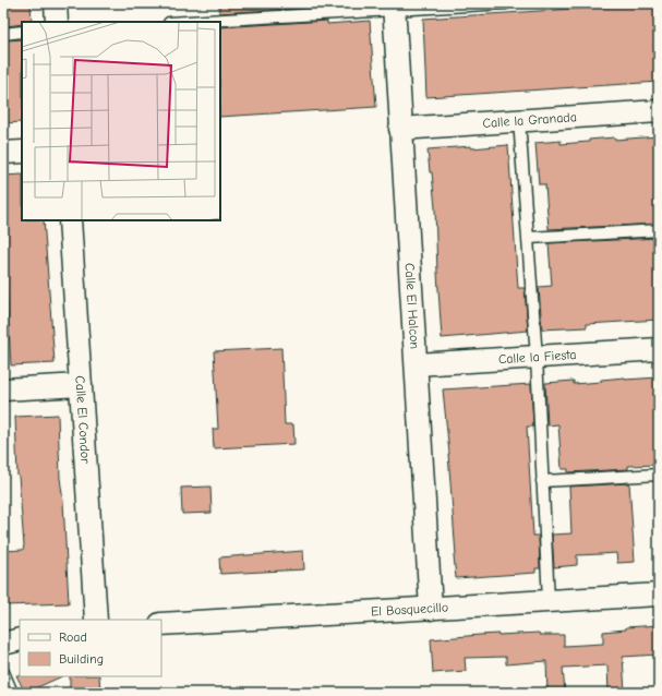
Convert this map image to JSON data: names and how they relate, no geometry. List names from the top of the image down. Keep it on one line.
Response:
{"streets":{"street":["Calle la Granada","Calle El Halcon","Calle la Fiesta","Calle El Condor","El Bosquecillo"]},"crossings":[["Calle la Granada","Calle El Halcon"],["Calle El Halcon","Calle la Fiesta"],["Calle El Halcon","El Bosquecillo"]],"legend":["Road","Building"]}
